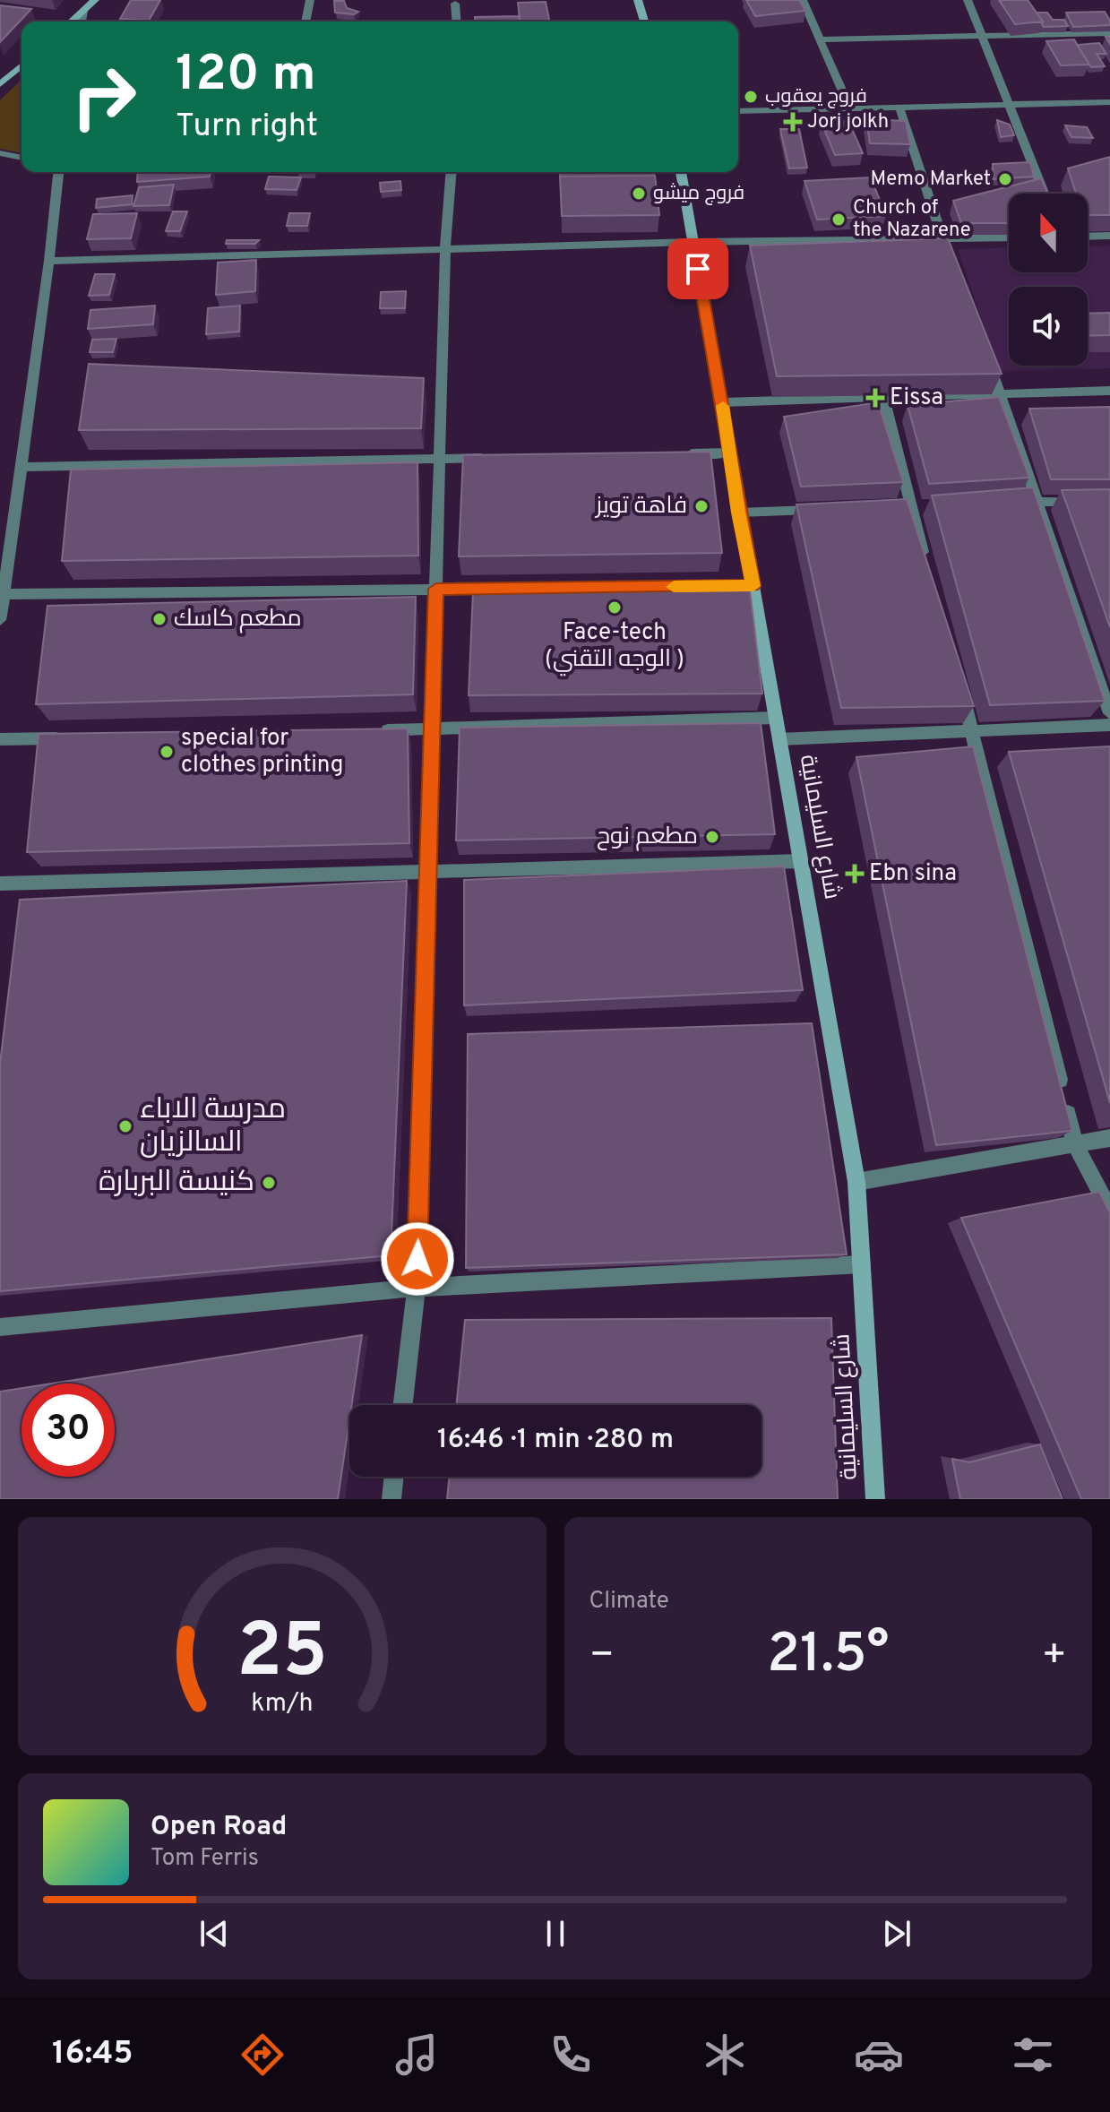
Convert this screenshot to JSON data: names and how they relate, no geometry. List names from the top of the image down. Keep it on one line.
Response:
{"streets":{"main road":["شارع السليمانية"]},"places":{"other":["فروج يعقوب","Memo Market","فروج ميشو","Church of the Nazarene","فاهة تويز","Face-tech (الوجه التقني )","مطعم كاسك","special for clothes printing","مطعم نوح","مدرسة الاباء السالزيان","كنيسة البربارة"],"health":["Jorj jolkh","Eissa","Ebn sina"]},"north":"top","page":{"turn":["120 m","Turn right"],"limit":"30","trip":"16:46 · 1 min · 280 m","tile":"Climate","heat":["−","21.5°","+"],"song":["Open Road","Tom Ferris"],"tabs":"16:45","gauge":["25","km/h"]}}
